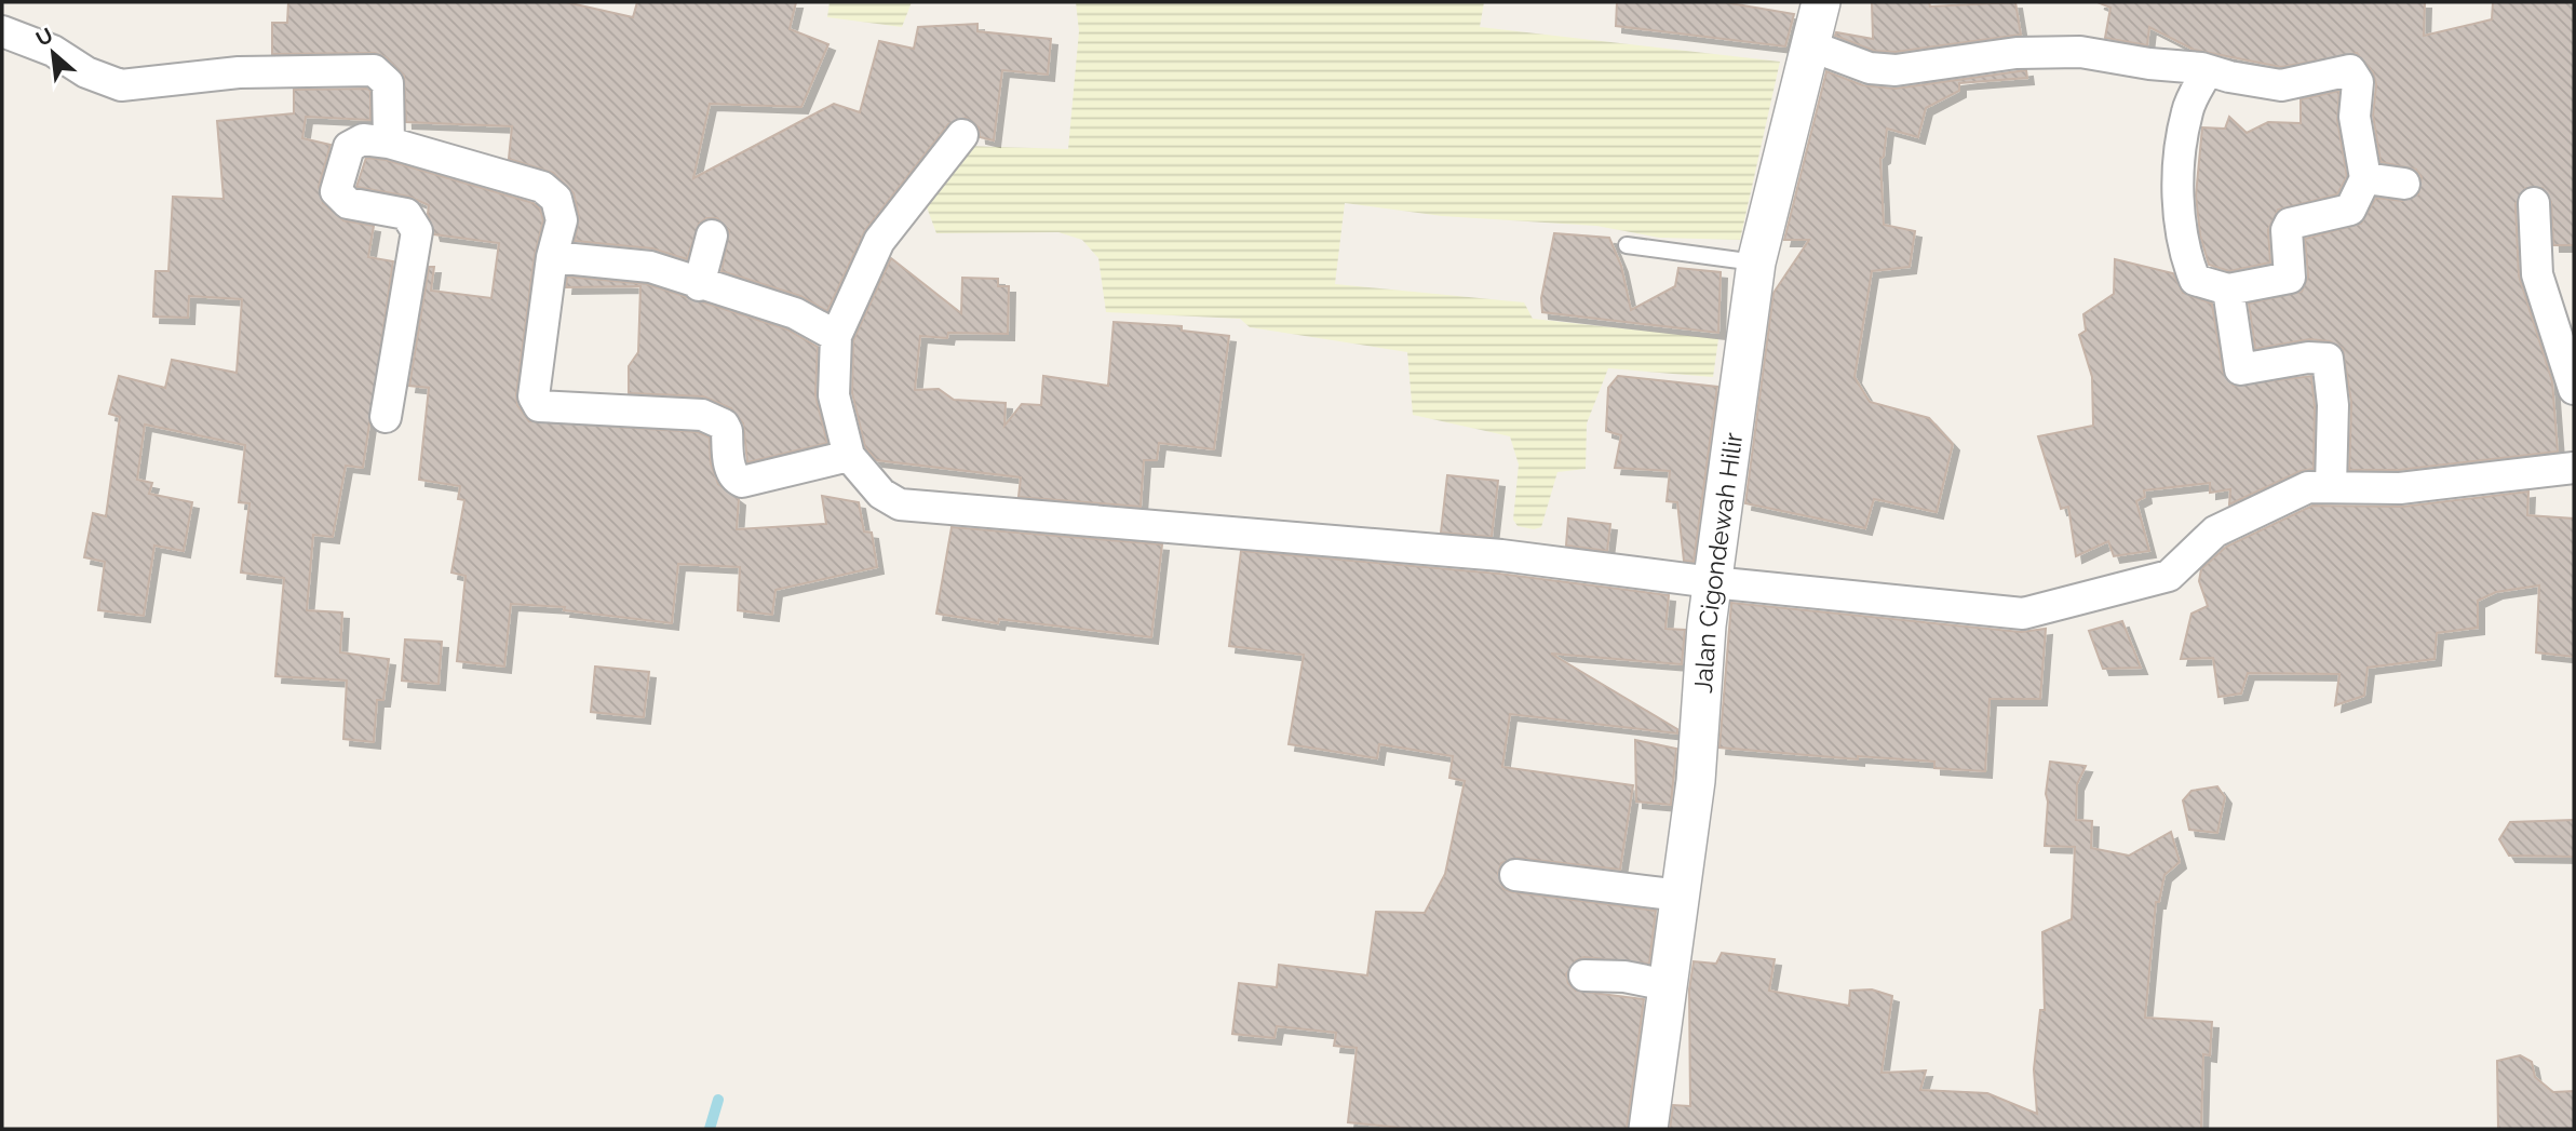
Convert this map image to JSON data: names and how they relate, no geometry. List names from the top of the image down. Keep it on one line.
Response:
{"streets":{"street":["Jalan Cigondewah Hilir"]},"north":"top left"}
